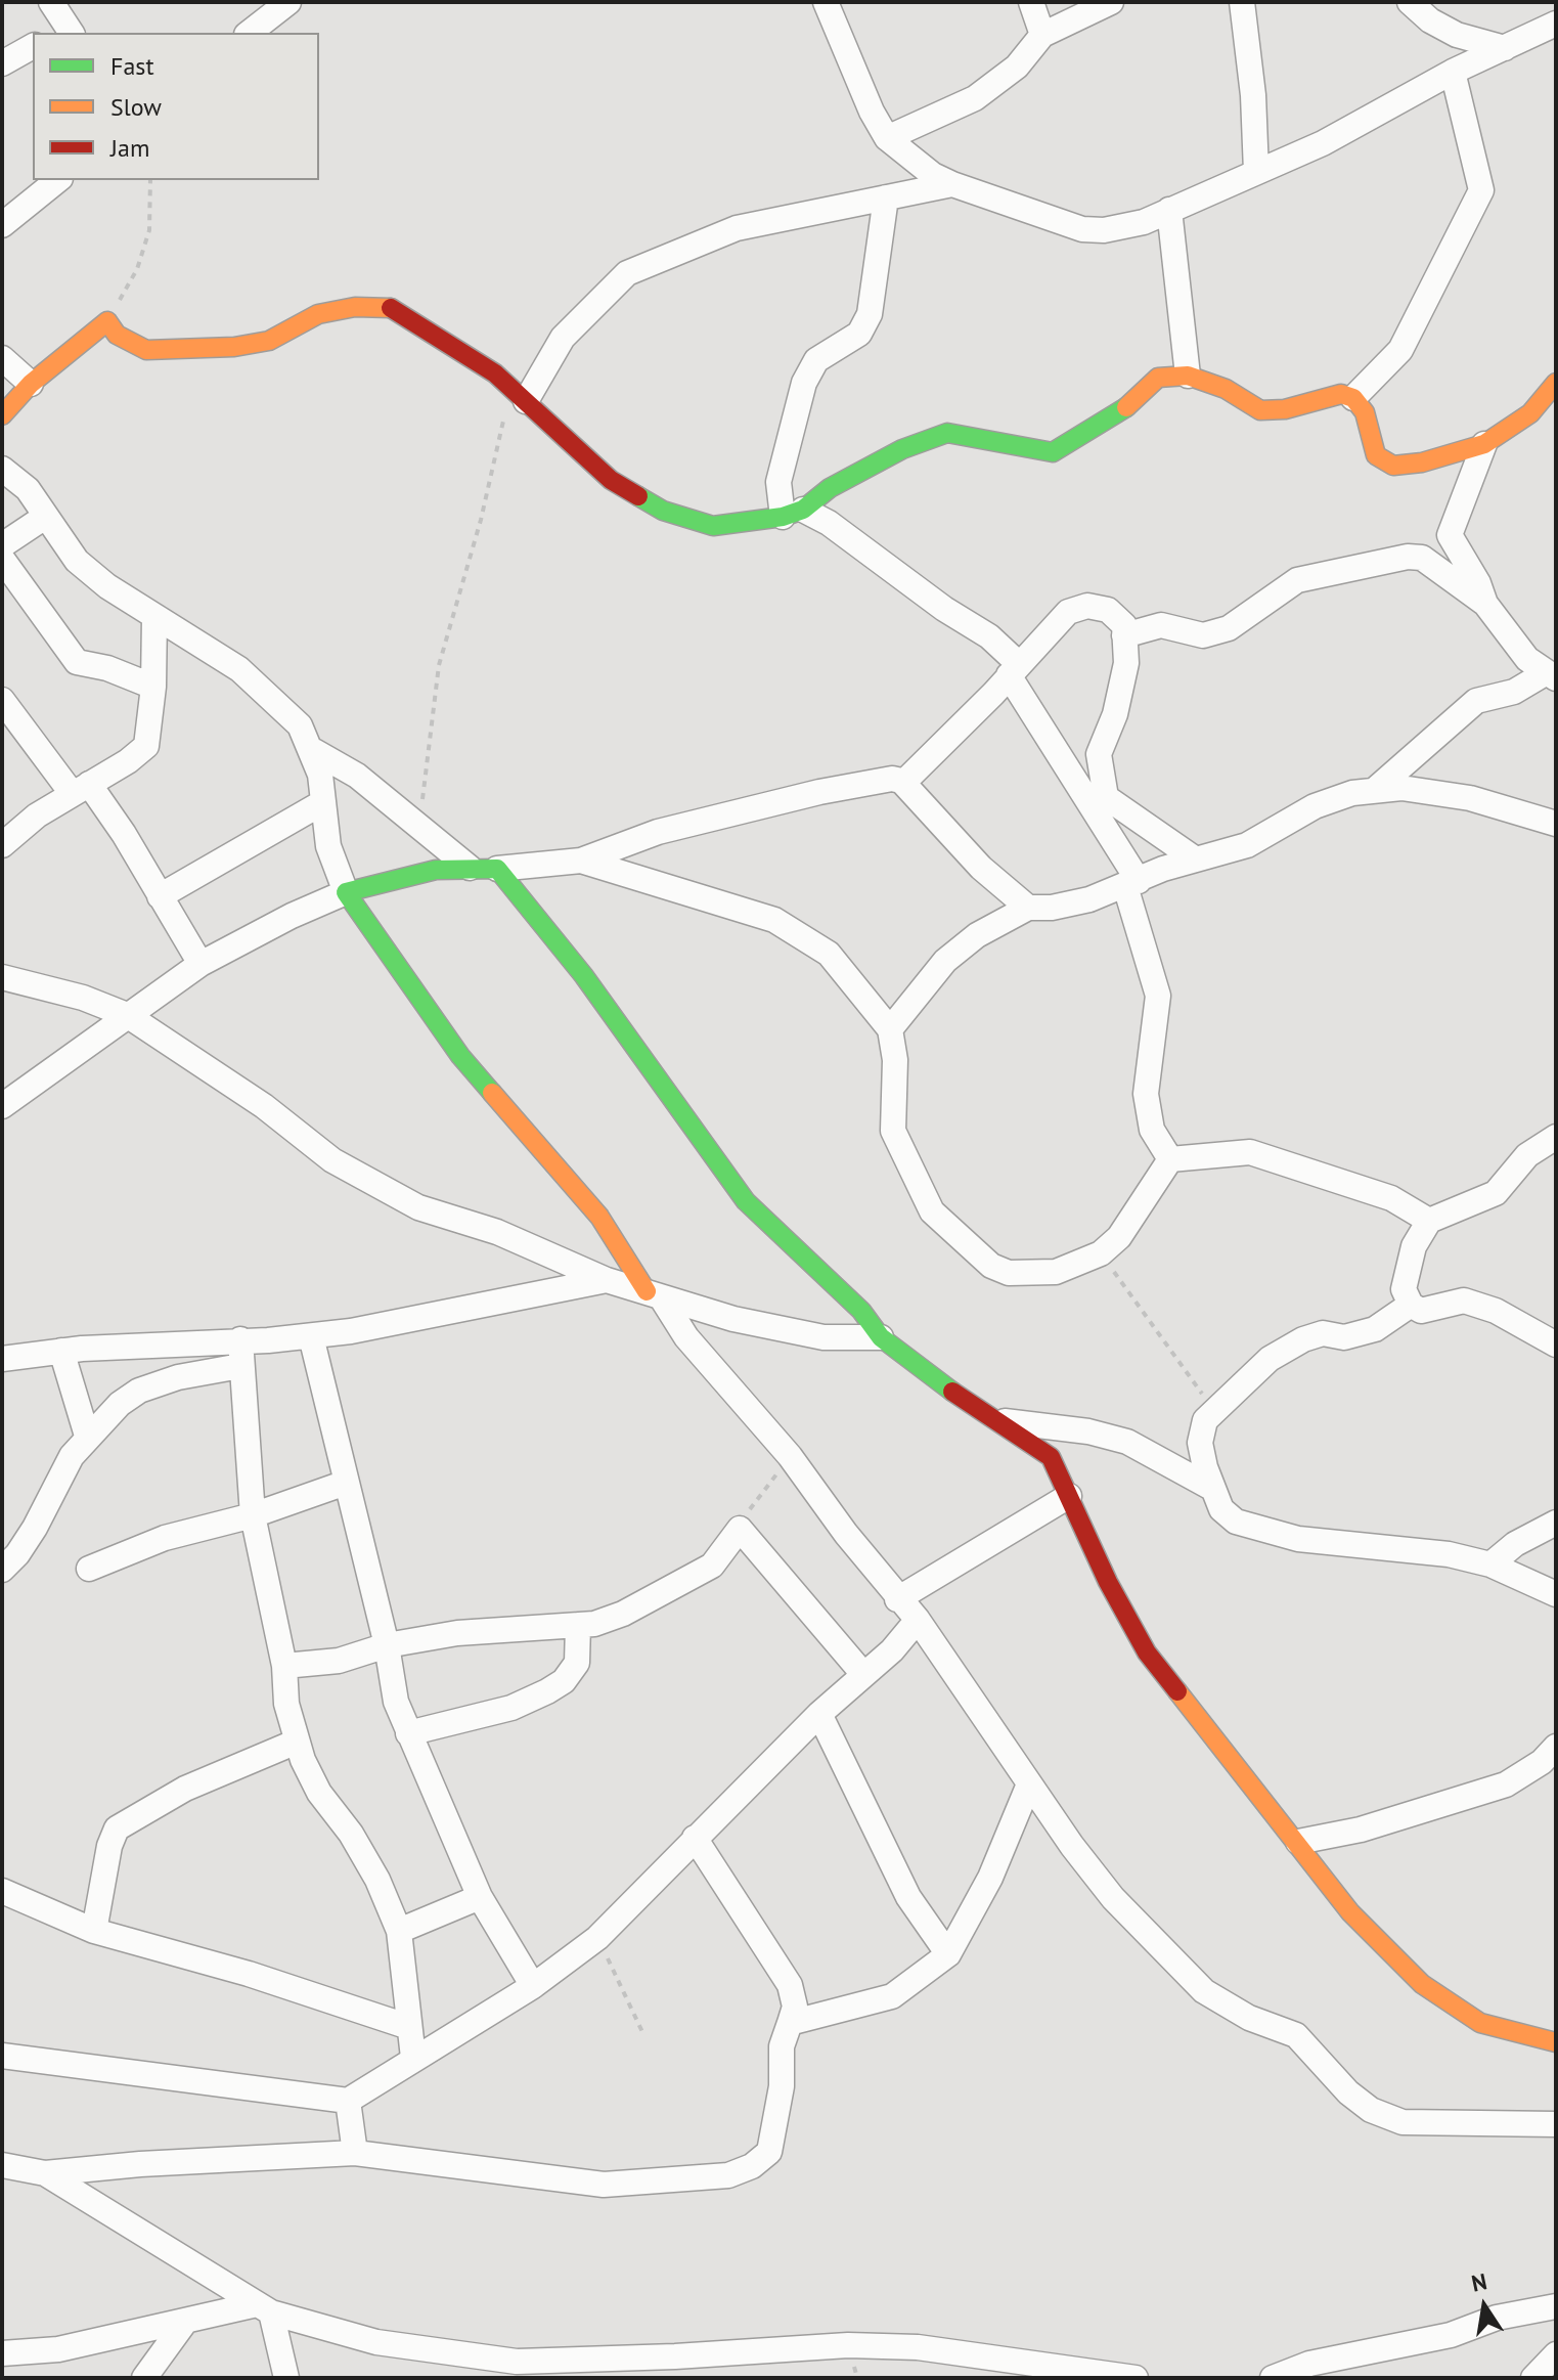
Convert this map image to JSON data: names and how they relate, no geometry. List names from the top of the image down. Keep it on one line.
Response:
{"legend":["Fast","Slow","Jam"],"north":"top"}
